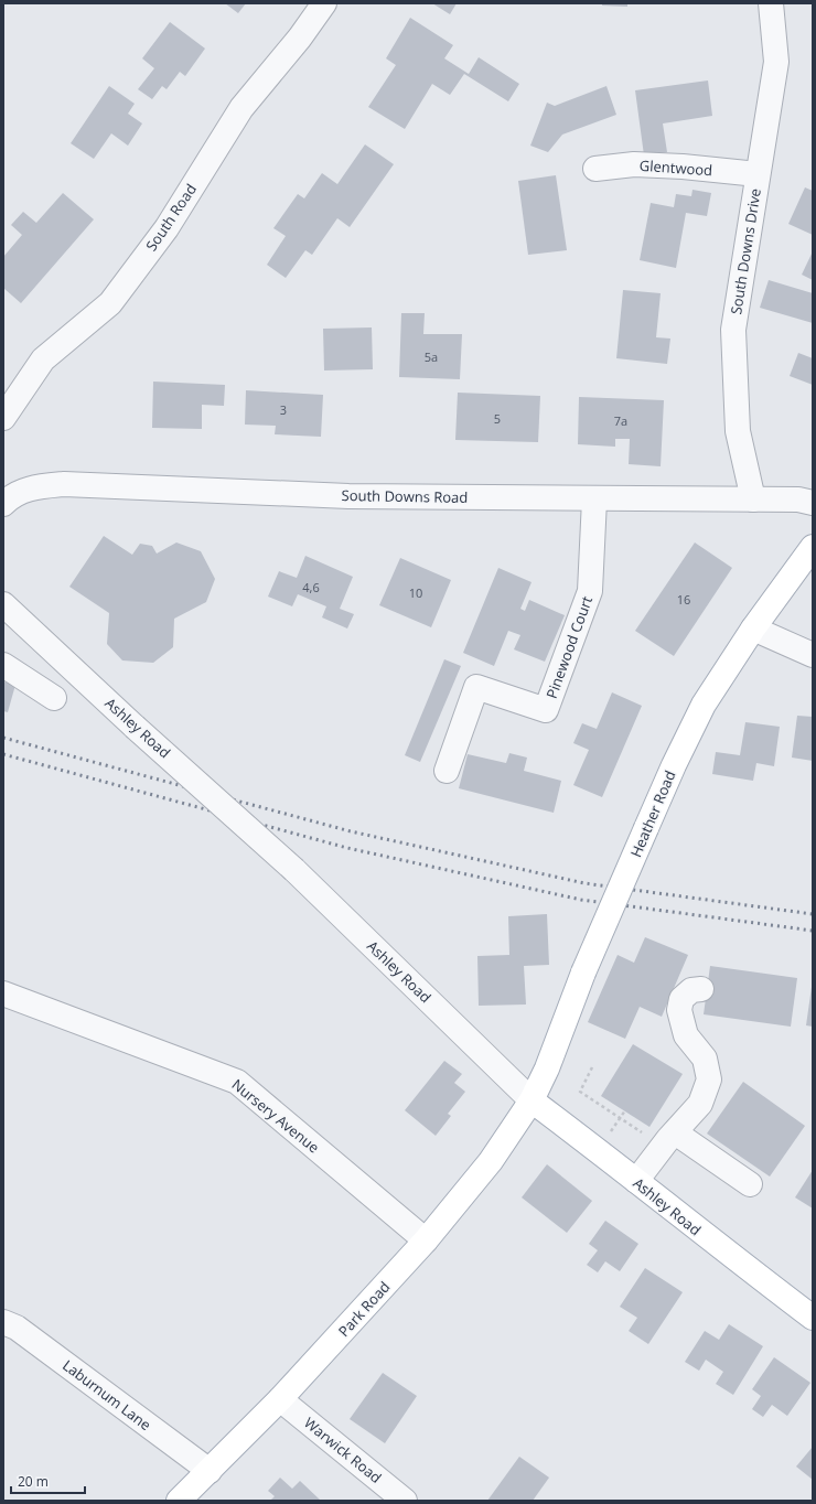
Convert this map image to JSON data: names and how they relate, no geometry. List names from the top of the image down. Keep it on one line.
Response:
{"streets":{"main road":["Ashley Road","Heather Road","Park Road"],"street":["Glentwood","South Road","South Downs Drive","South Downs Road","Pinewood Court","Nursery Avenue","Laburnum Lane","Warwick Road"]},"crossings":[["Glentwood","South Downs Drive"],["South Downs Drive","South Downs Road"],["South Downs Road","Pinewood Court"],["Ashley Road","Heather Road"],["Ashley Road","Park Road"],["Heather Road","Park Road"],["Nursery Avenue","Park Road"],["Park Road","Laburnum Lane"],["Park Road","Warwick Road"]],"house_numbers":["5a","3","5","7a","4,6","10","16"],"scale_bar":"20 m"}
